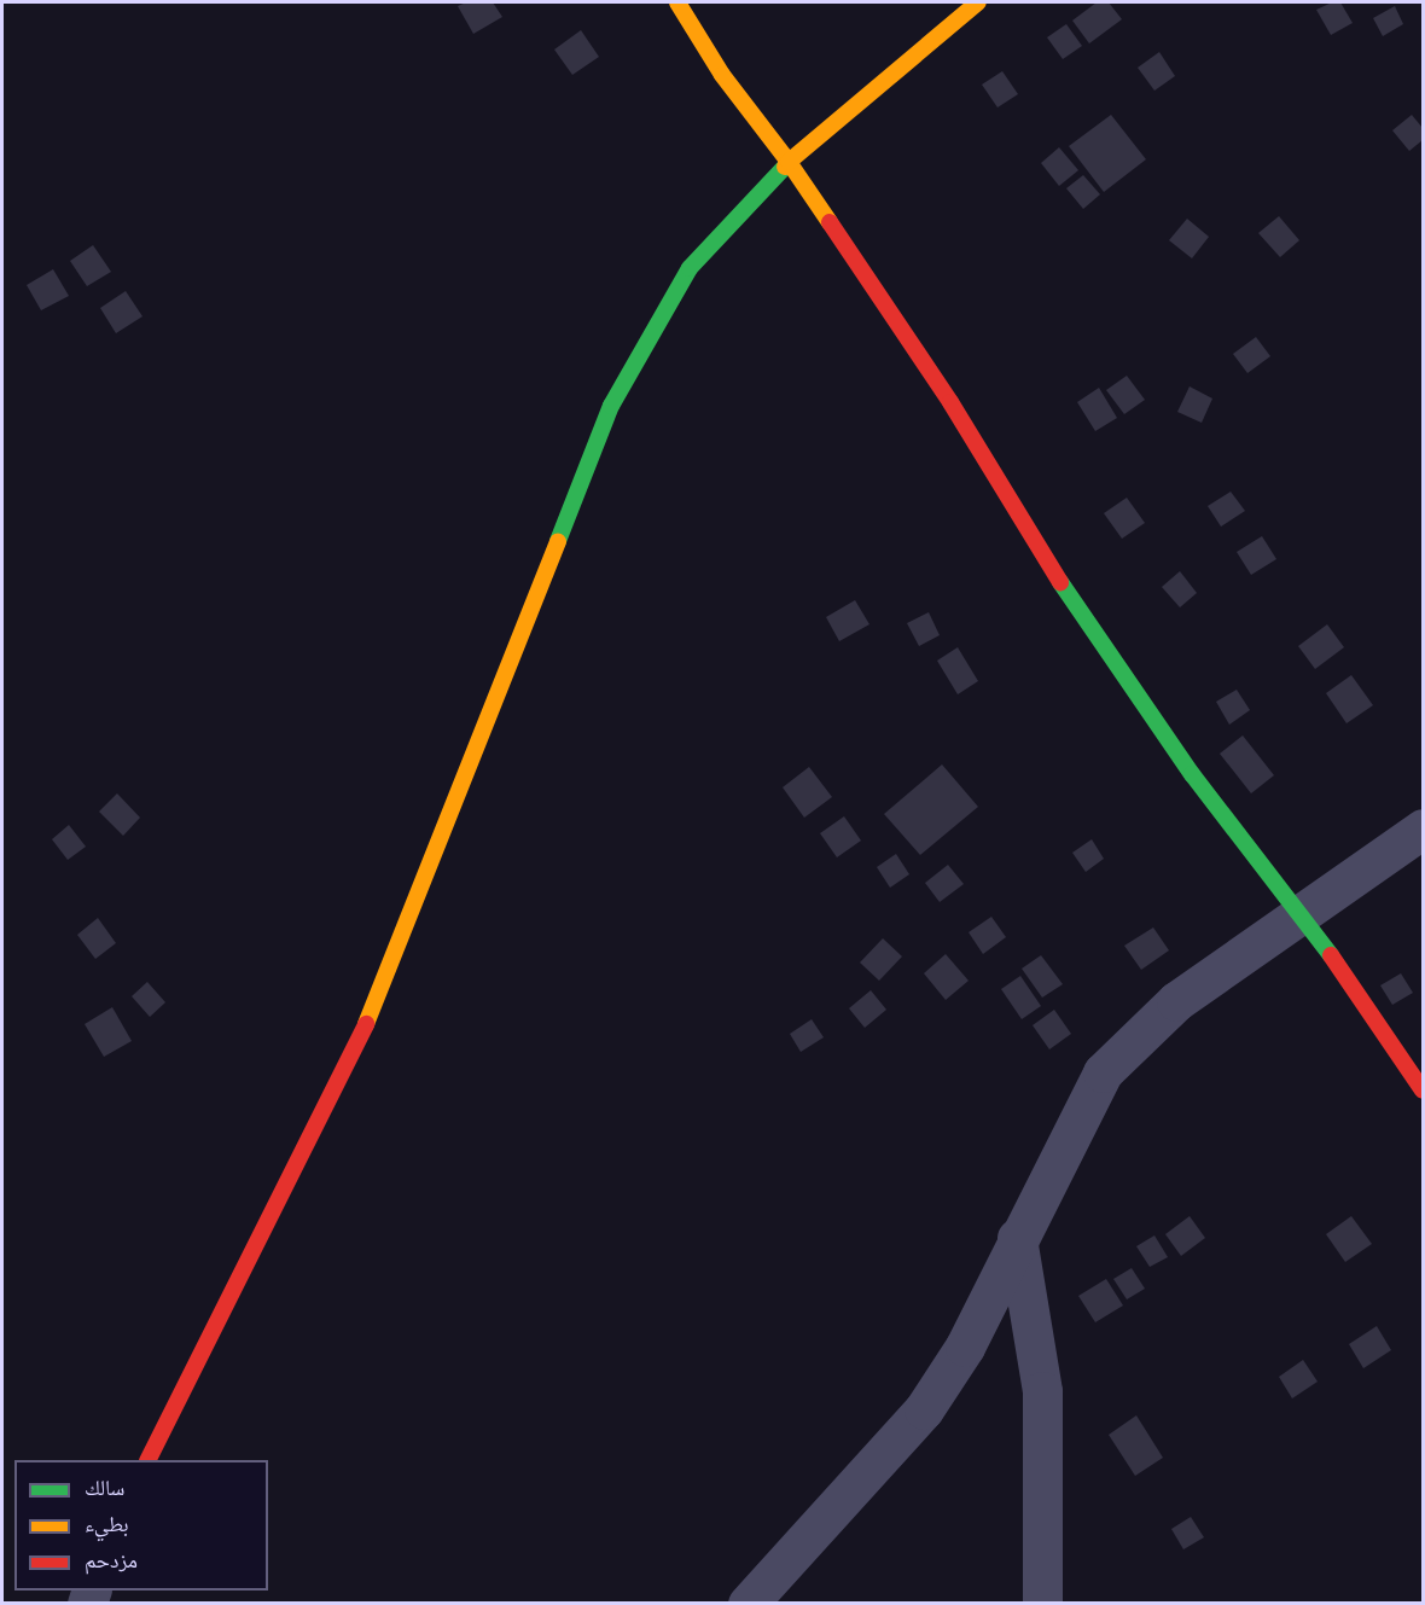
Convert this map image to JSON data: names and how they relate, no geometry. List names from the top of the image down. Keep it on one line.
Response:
{"legend":["سالك","بطيء","مزدحم"]}
